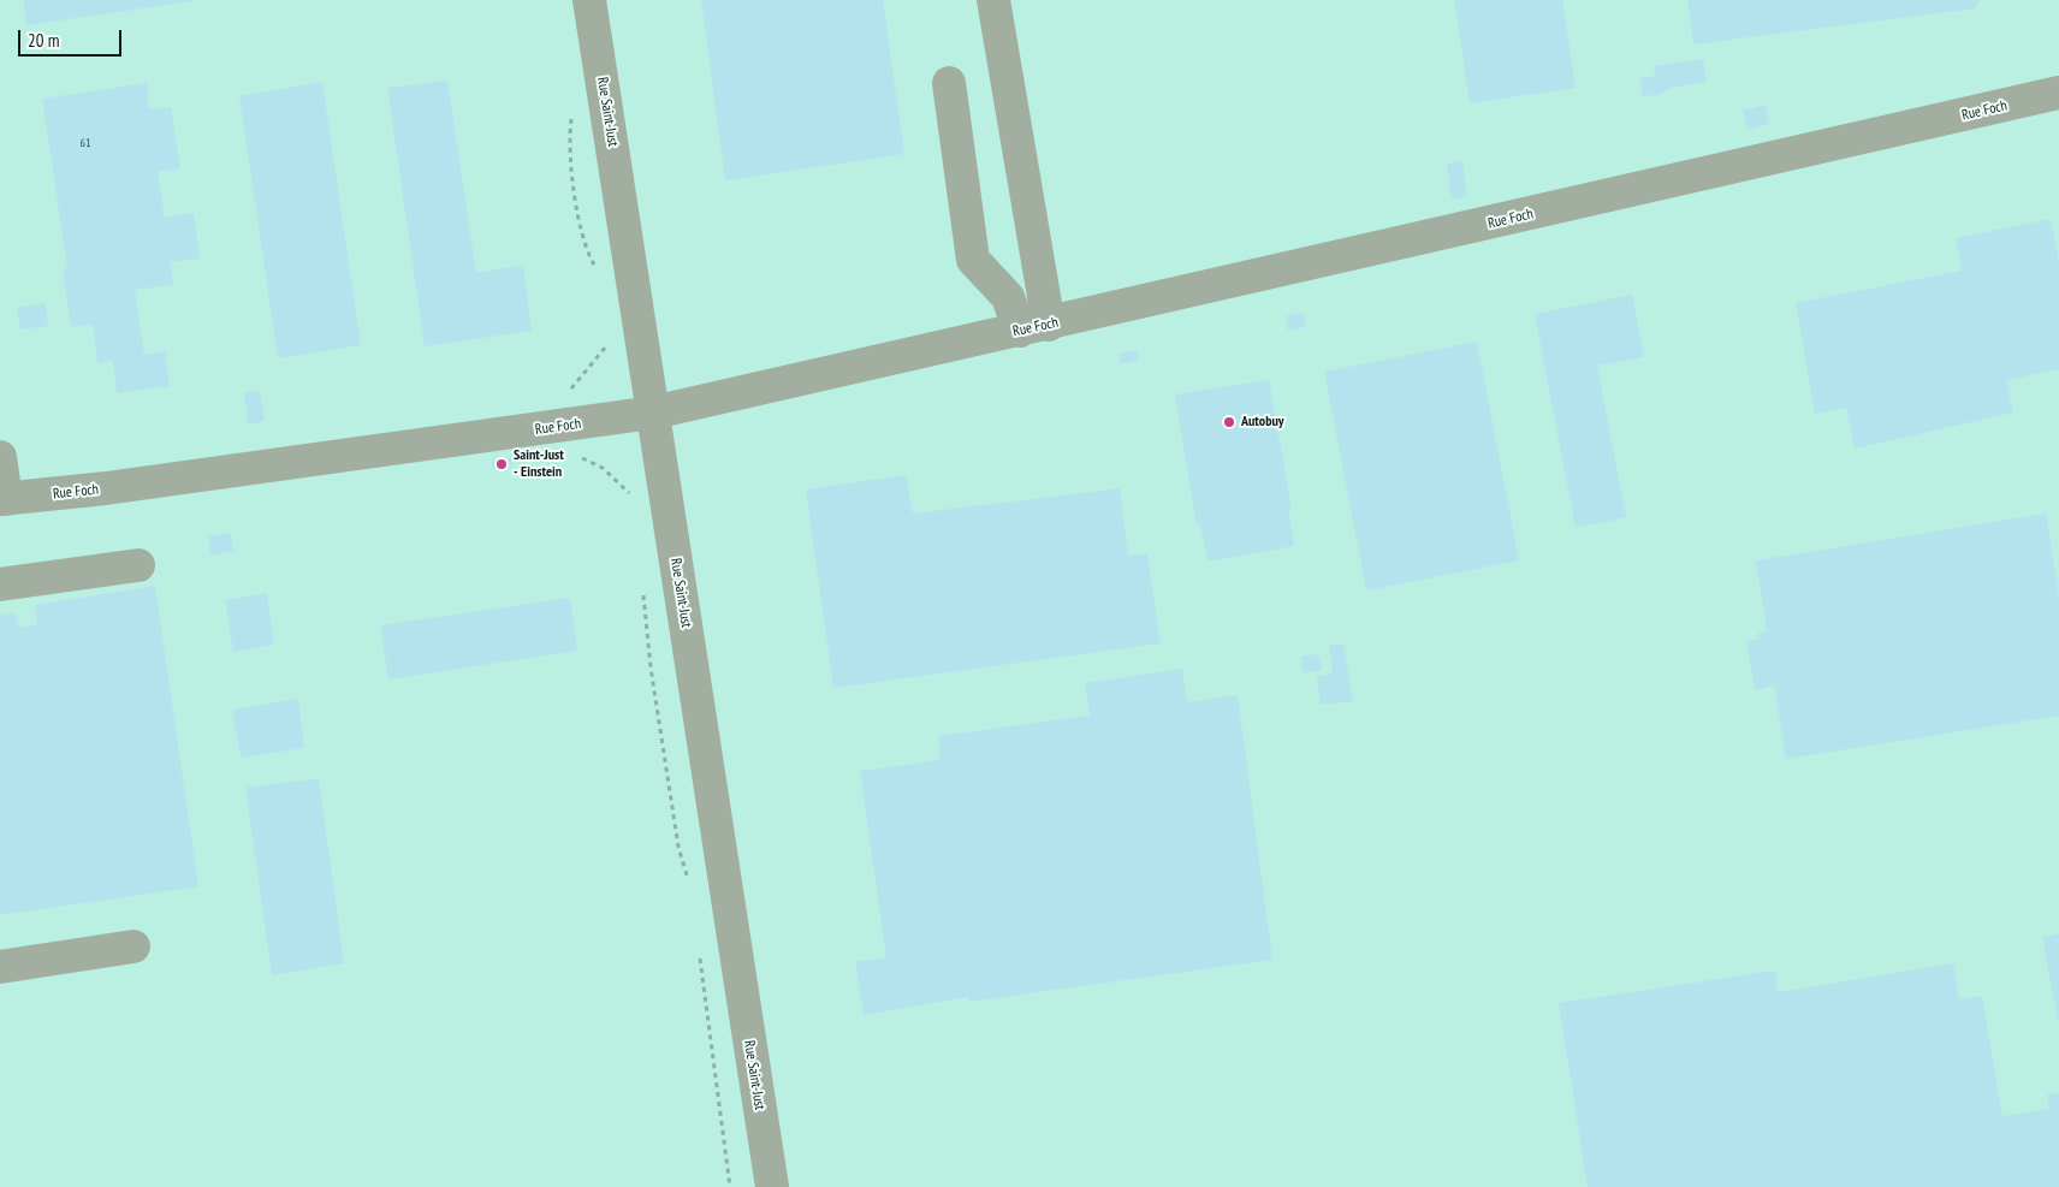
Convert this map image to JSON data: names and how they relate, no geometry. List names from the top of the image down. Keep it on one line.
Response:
{"streets":{"street":["Rue Foch","Rue Saint-Just"]},"crossings":[["Rue Foch","Rue Saint-Just"]],"places":["Autobuy","Saint-Just - Einstein"],"house_numbers":["61"],"scale_bar":"20 m"}
